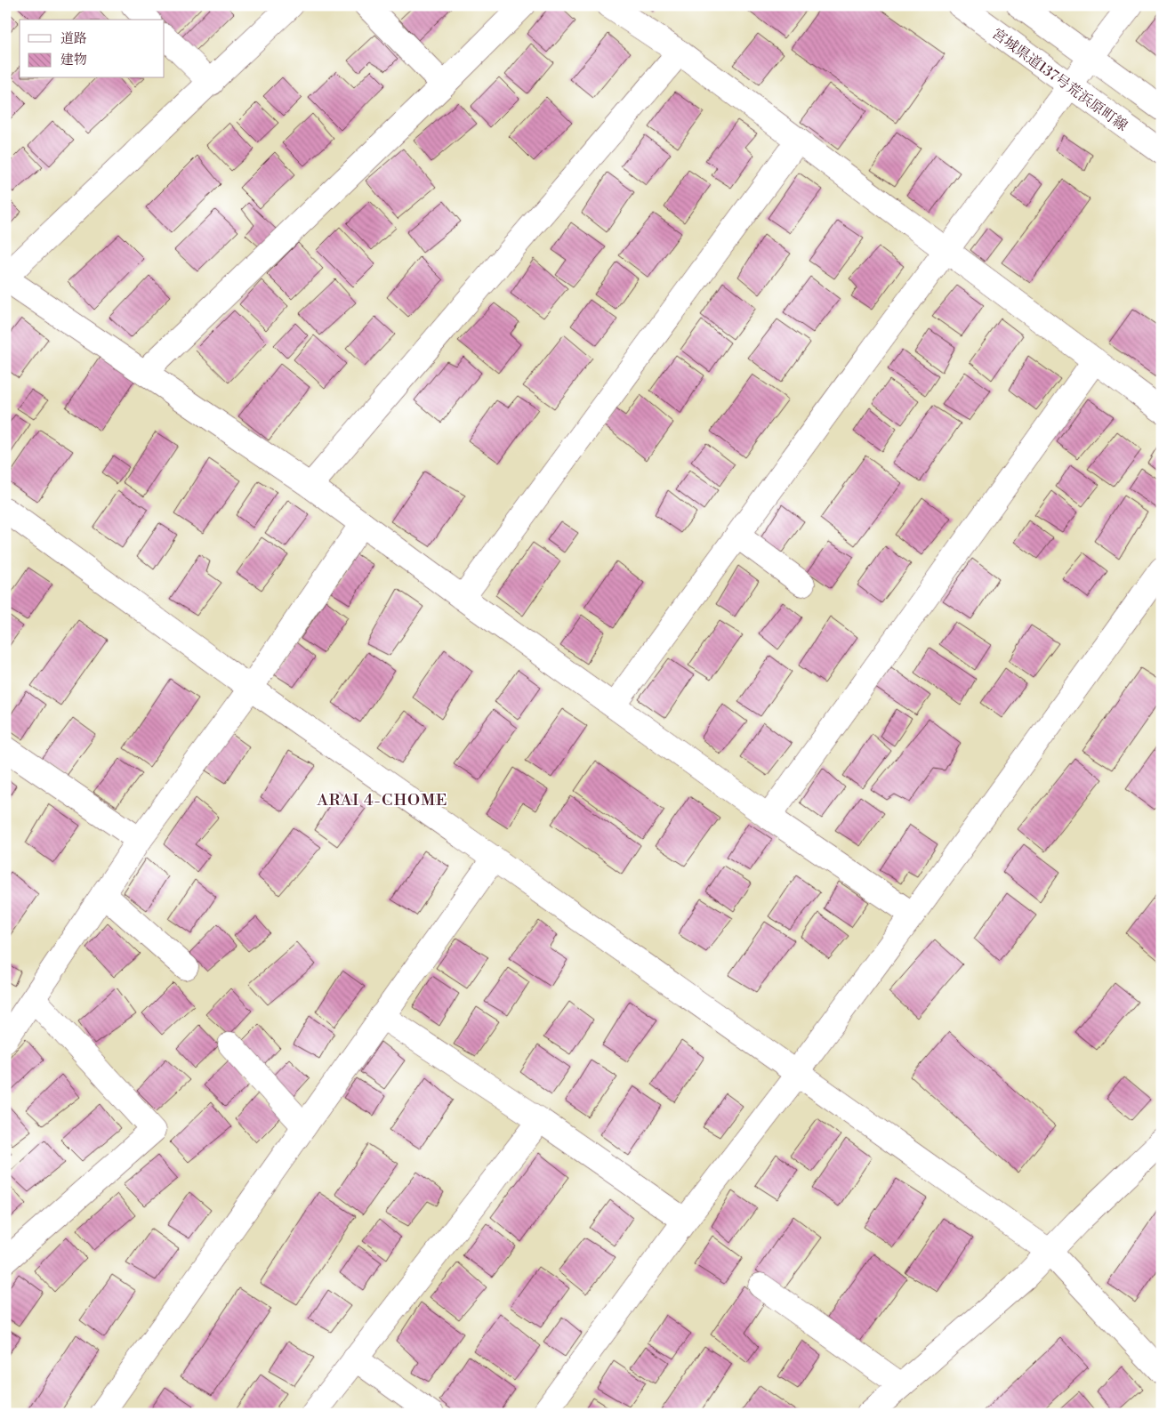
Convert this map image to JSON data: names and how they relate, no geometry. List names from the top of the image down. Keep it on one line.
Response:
{"streets":{"street":["宮城県道137号荒浜原町線"]},"districts":["ARAI 4-CHOME"],"legend":["道路","建物"]}
